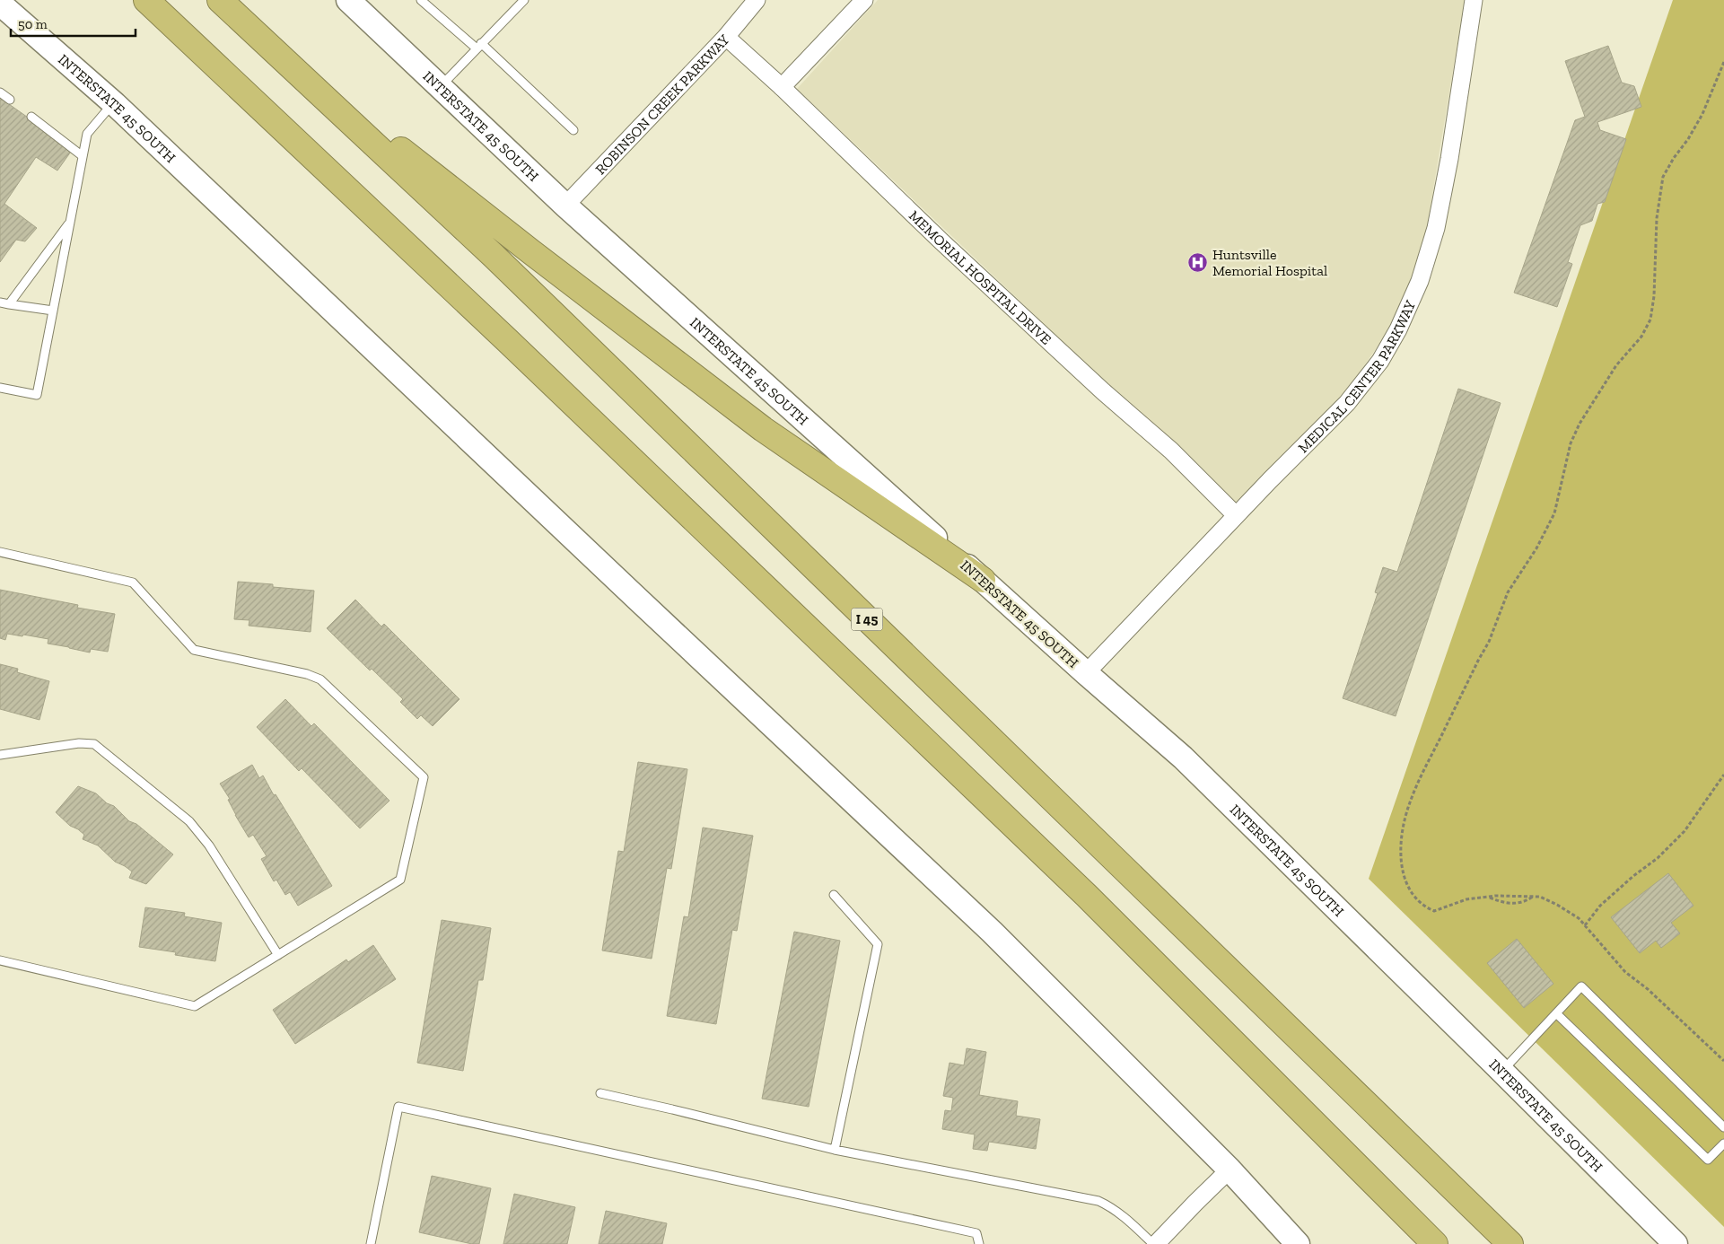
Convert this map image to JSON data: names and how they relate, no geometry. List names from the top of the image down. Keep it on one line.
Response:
{"streets":{"highway":["I 45"],"main road":["INTERSTATE 45 SOUTH"],"street":["ROBINSON CREEK PARKWAY","MEMORIAL HOSPITAL DRIVE","MEDICAL CENTER PARKWAY"]},"crossings":[["ROBINSON CREEK PARKWAY","INTERSTATE 45 SOUTH"],["ROBINSON CREEK PARKWAY","MEMORIAL HOSPITAL DRIVE"],["INTERSTATE 45 SOUTH","MEDICAL CENTER PARKWAY"],["MEMORIAL HOSPITAL DRIVE","MEDICAL CENTER PARKWAY"]],"places":{"hospital":["Huntsville Memorial Hospital"]},"scale_bar":"50 m"}
